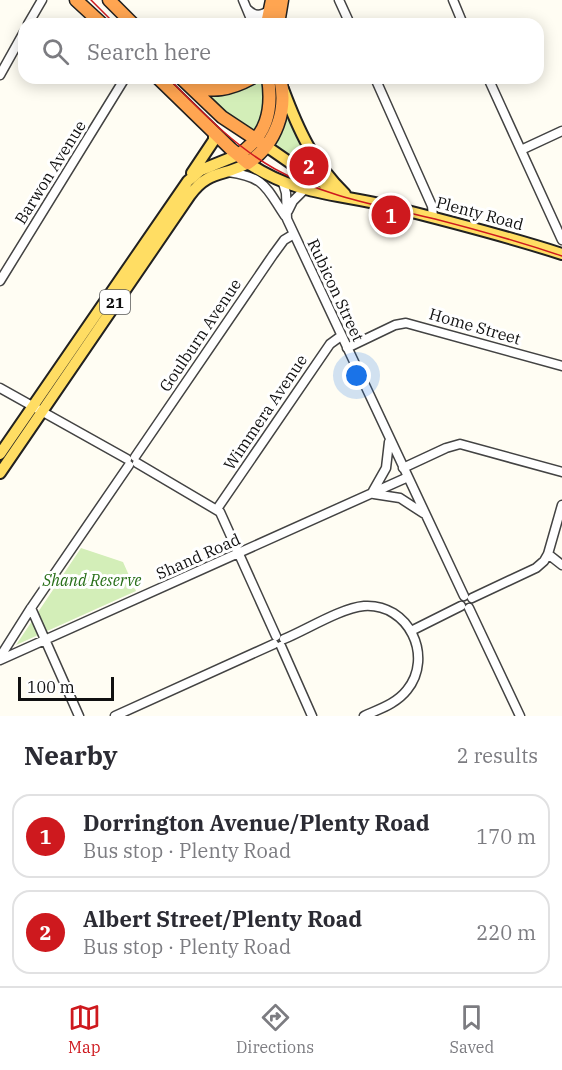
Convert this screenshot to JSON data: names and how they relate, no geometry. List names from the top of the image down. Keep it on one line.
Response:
{"streets":{"highway":["Plenty Road","21"],"street":["Barwon Avenue","Rubicon Street","Home Street","Goulburn Avenue","Wimmera Avenue","Shand Road"]},"crossings":[["Plenty Road","Rubicon Street"],["Plenty Road","21"],["Rubicon Street","21"],["Rubicon Street","Home Street"],["Rubicon Street","Goulburn Avenue"],["Rubicon Street","Wimmera Avenue"],["Rubicon Street","Shand Road"],["Goulburn Avenue","Shand Road"]],"parks":["Shand Reserve"],"scale_bar":"100 m","page":{"search":"Search here","pins":["2","1"],"scale":"100 m","heading":["Nearby","2 results"],"list":[{"mark":"1","name":"Dorrington Avenue/Plenty Road","note":"Bus stop · Plenty Road","value":"170 m"},{"mark":"2","name":"Albert Street/Plenty Road","note":"Bus stop · Plenty Road","value":"220 m"}],"nav":["Map","Directions","Saved"]}}
